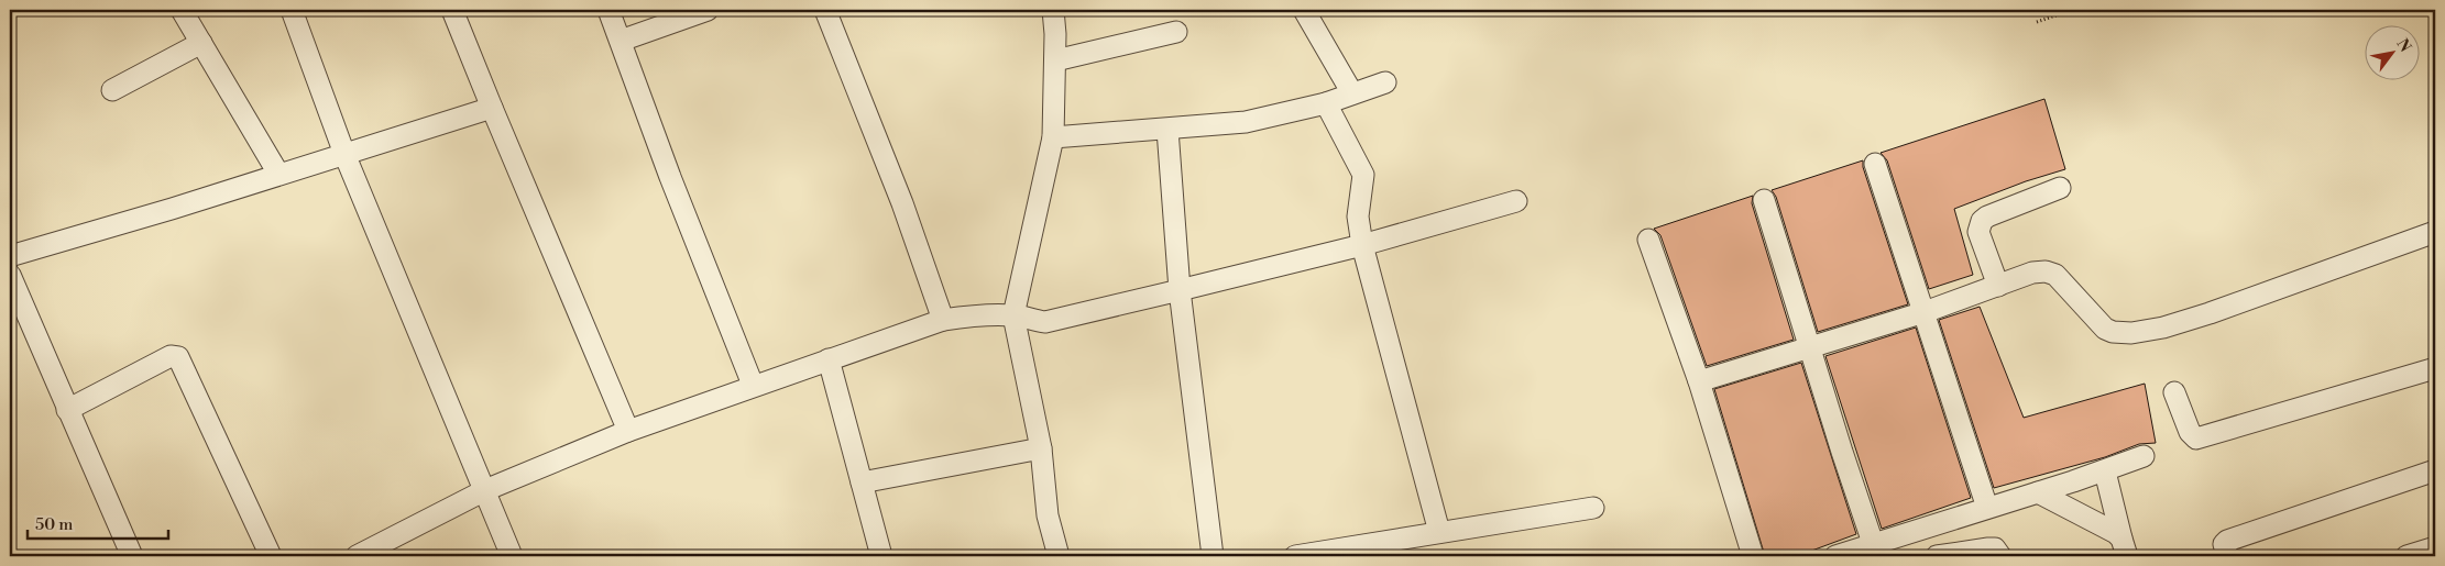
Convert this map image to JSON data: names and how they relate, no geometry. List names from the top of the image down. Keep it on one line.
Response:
{"scale_bar":"50 m","north":"top right"}
